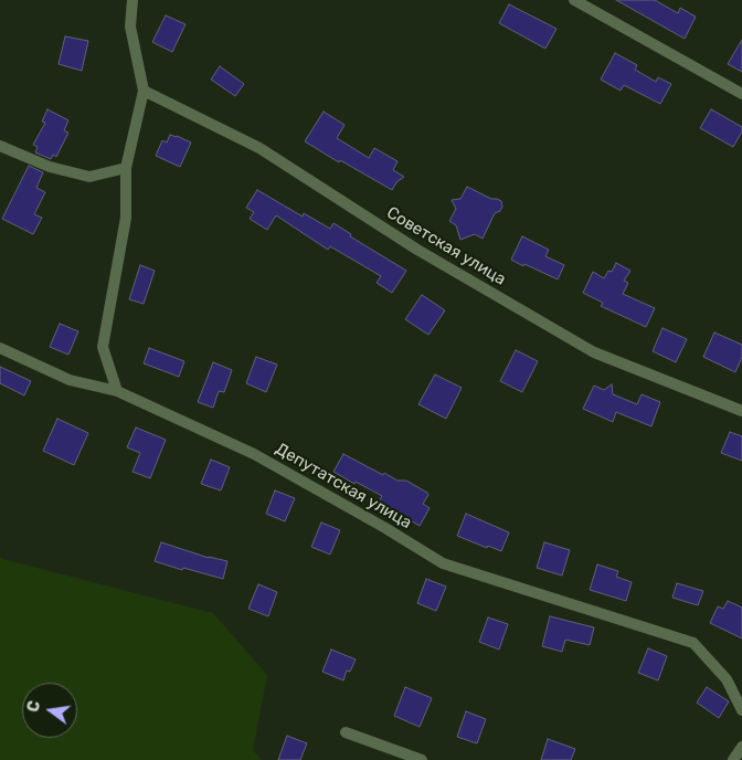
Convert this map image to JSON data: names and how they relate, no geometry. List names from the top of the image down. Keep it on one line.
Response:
{"streets":{"street":["Советская улица","Депутатская улица"]},"north":"left"}
